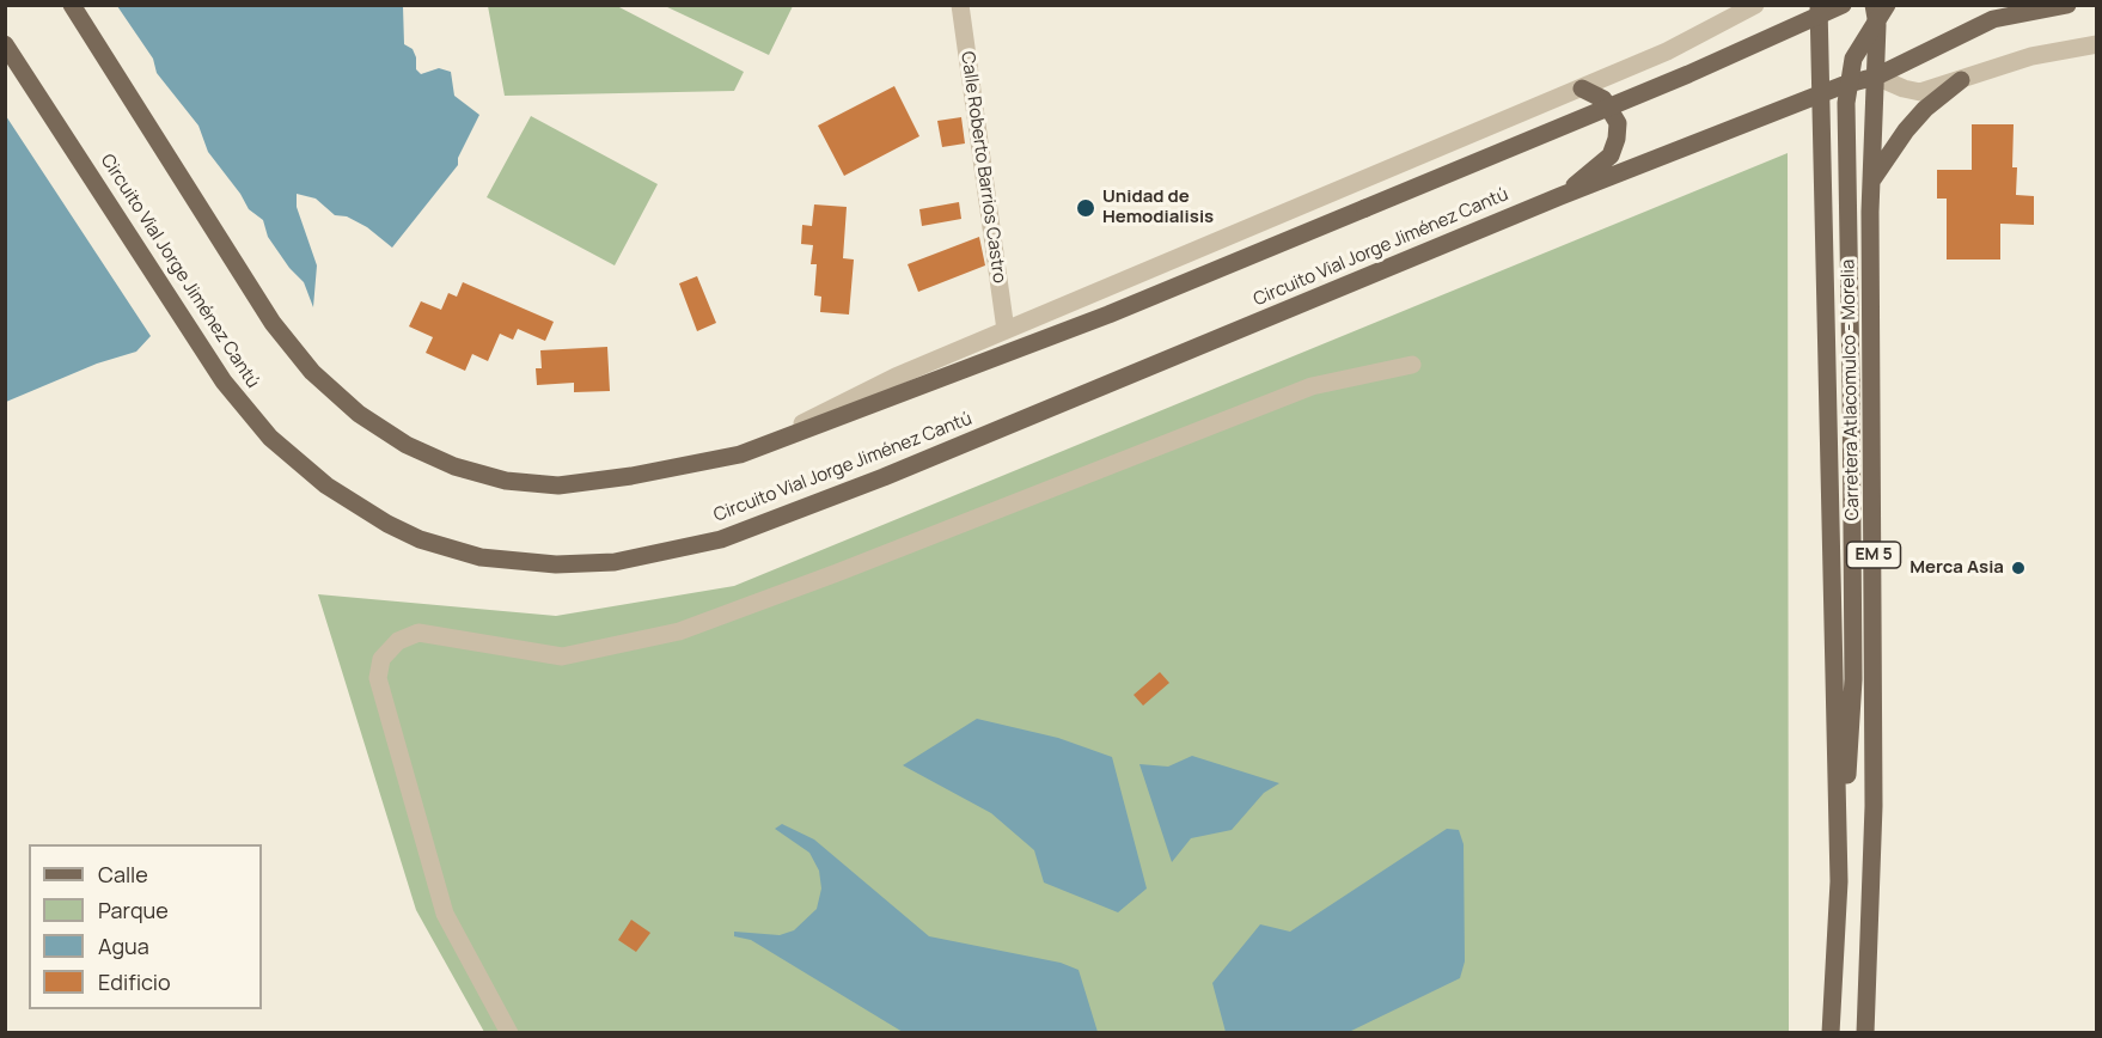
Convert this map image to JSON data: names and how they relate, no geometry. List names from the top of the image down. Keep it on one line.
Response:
{"streets":{"main road":["Circuito Vial Jorge Jiménez Cantú","Carretera Atlacomulco - Morelia","EM 5"],"street":["Calle Roberto Barrios Castro"]},"crossings":[["Circuito Vial Jorge Jiménez Cantú","Carretera Atlacomulco - Morelia"]],"places":["Unidad de Hemodialisis","Merca Asia"],"legend":["Calle","Parque","Agua","Edificio"]}
